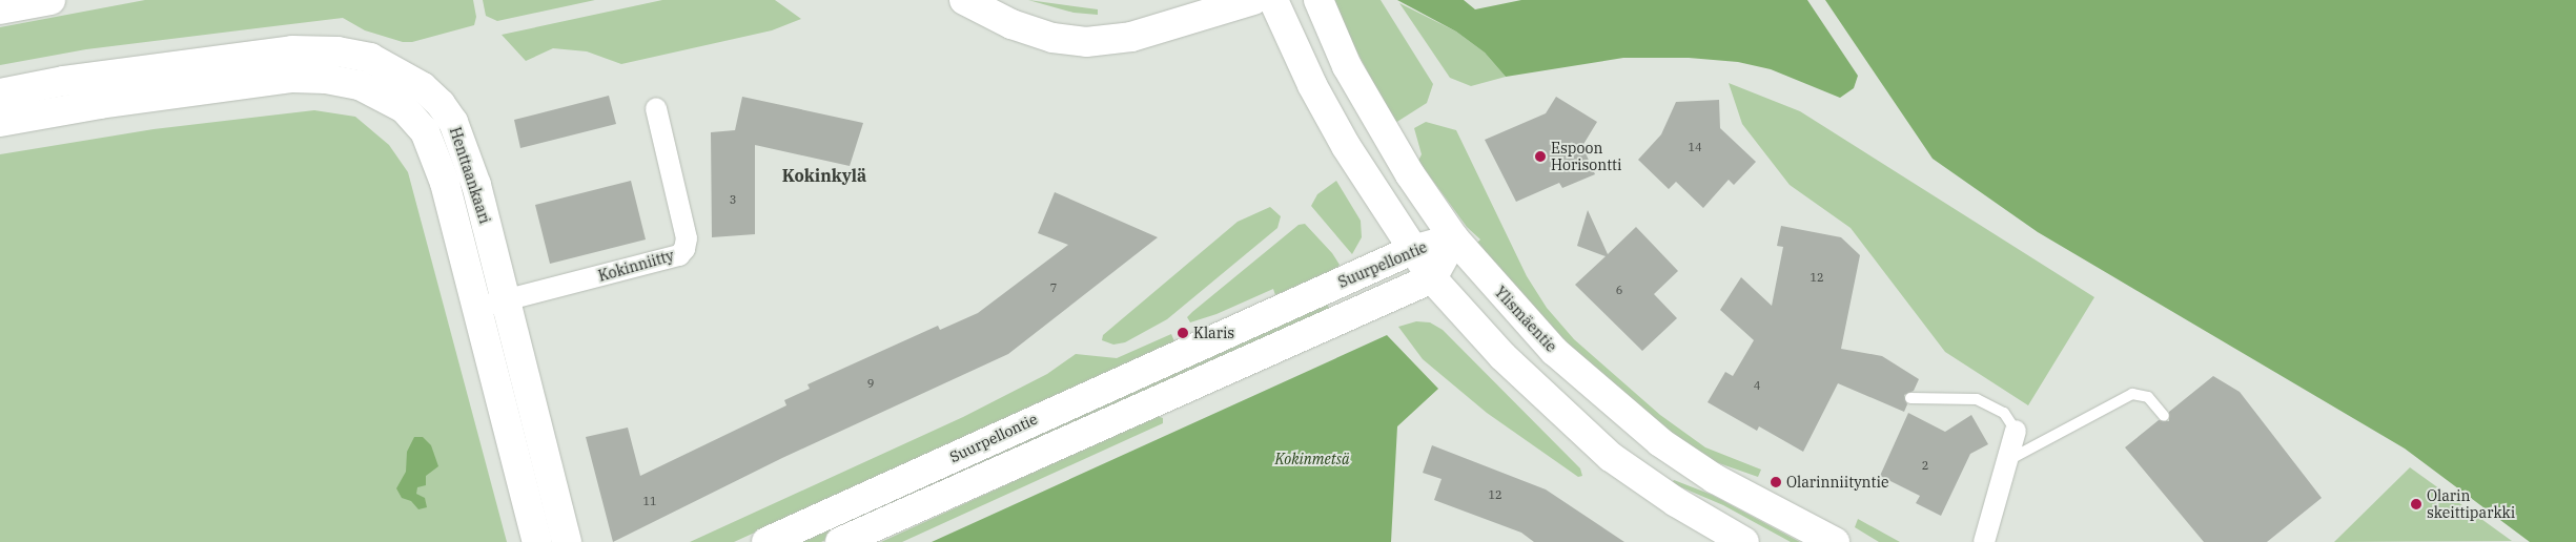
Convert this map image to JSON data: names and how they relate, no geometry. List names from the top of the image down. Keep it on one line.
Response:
{"streets":{"main road":["Henttaankaari","Suurpellontie","Ylismäentie"],"street":["Kokinniitty"]},"crossings":[["Henttaankaari","Kokinniitty"],["Suurpellontie","Ylismäentie"]],"districts":["Kokinkylä"],"parks":["Kokinmetsä"],"places":["Espoon Horisontti","Klaris","Olarinniityntie","Olarin skeittiparkki"],"house_numbers":["14","3","12","7","6","9","4","2","12","11"]}
